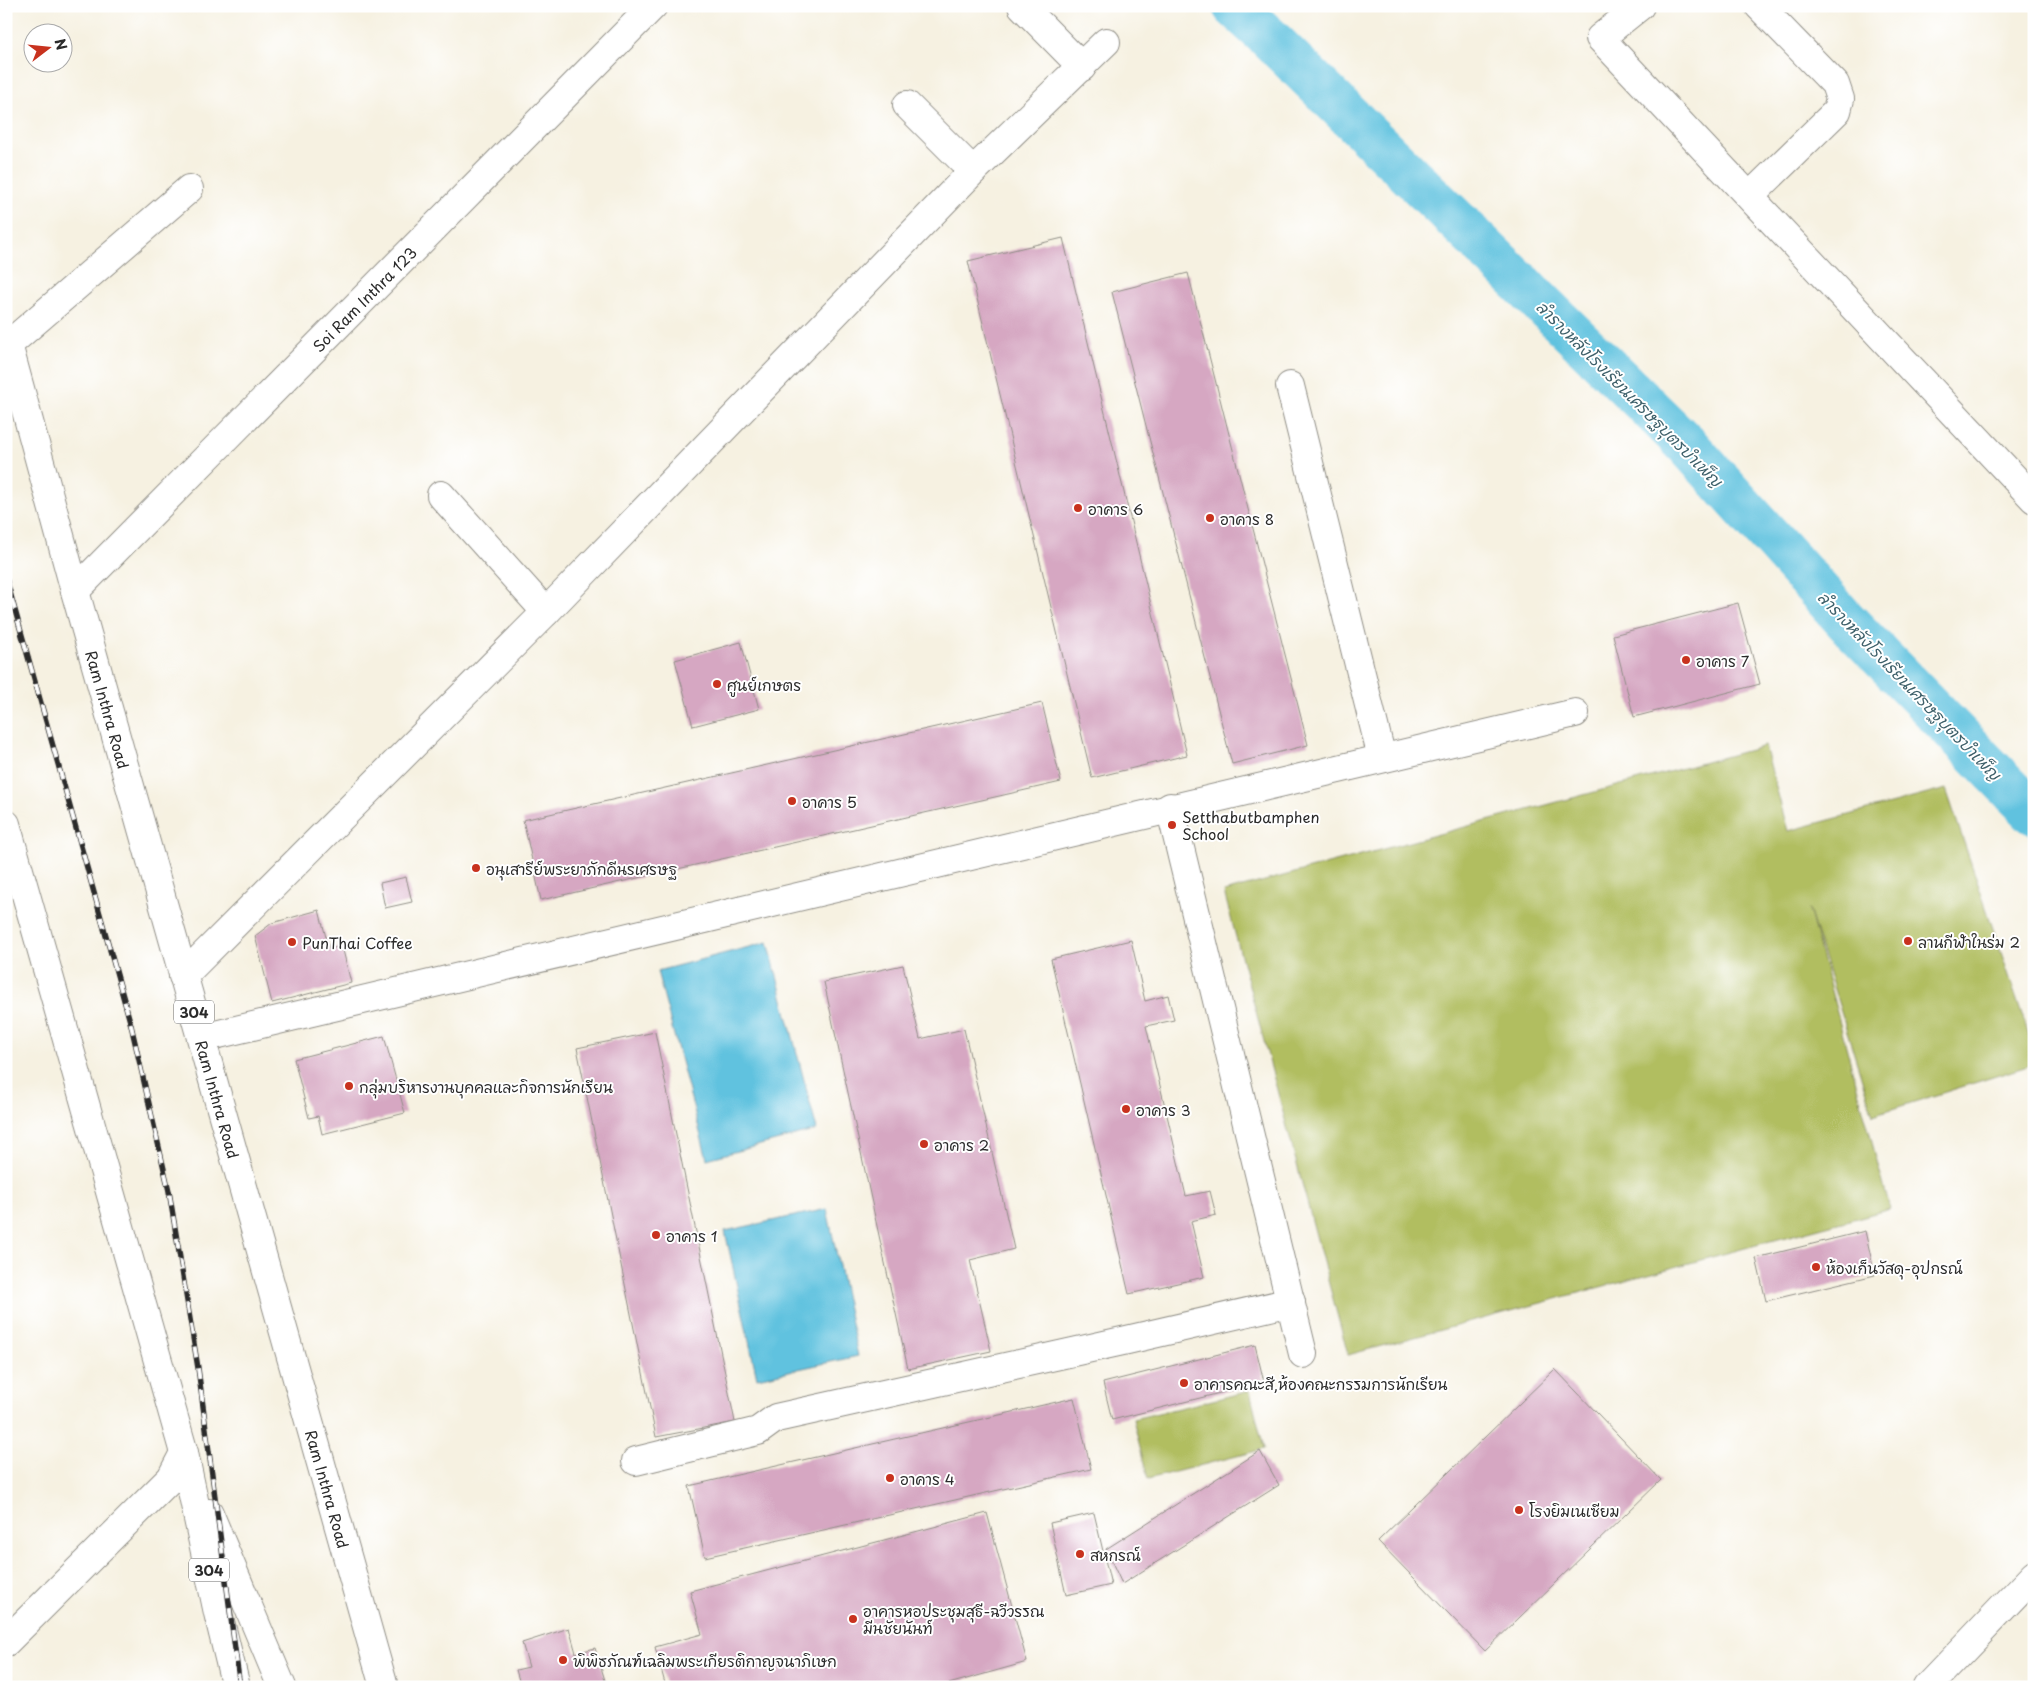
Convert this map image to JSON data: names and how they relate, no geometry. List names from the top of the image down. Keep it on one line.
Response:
{"streets":{"main road":["Soi Ram Inthra 123","Ram Inthra Road","304"]},"crossings":[["Soi Ram Inthra 123","Ram Inthra Road"]],"water":["ลำรางหลังโรงเรียนเศรษฐบุตรบำเพ็ญ"],"places":["อาคาร 6","อาคาร 8","อาคาร 7","ศูนย์เกษตร","อาคาร 5","Setthabutbamphen School","อนุเสารีย์พระยาภักดีนรเศรษฐ","ลานกีฬาในร่ม 2","PunThai Coffee","กลุ่มบริหารงานบุคคลและกิจการนักเรียน","อาคาร 3","อาคาร 2","อาคาร 1","ห้องเก็นวัสดุ-อุปกรณ์","อาคารคณะสี,ห้องคณะกรรมการนักเรียน","อาคาร 4","โรงยิมเนเซียม","สหกรณ์","อาคารหอประชุมสุธี-ฉวีวรรณ มีนชัยนันท์","พิพิธภัณฑ์เฉลิมพระเกียรติกาญจนาภิเษก"],"north":"right"}
